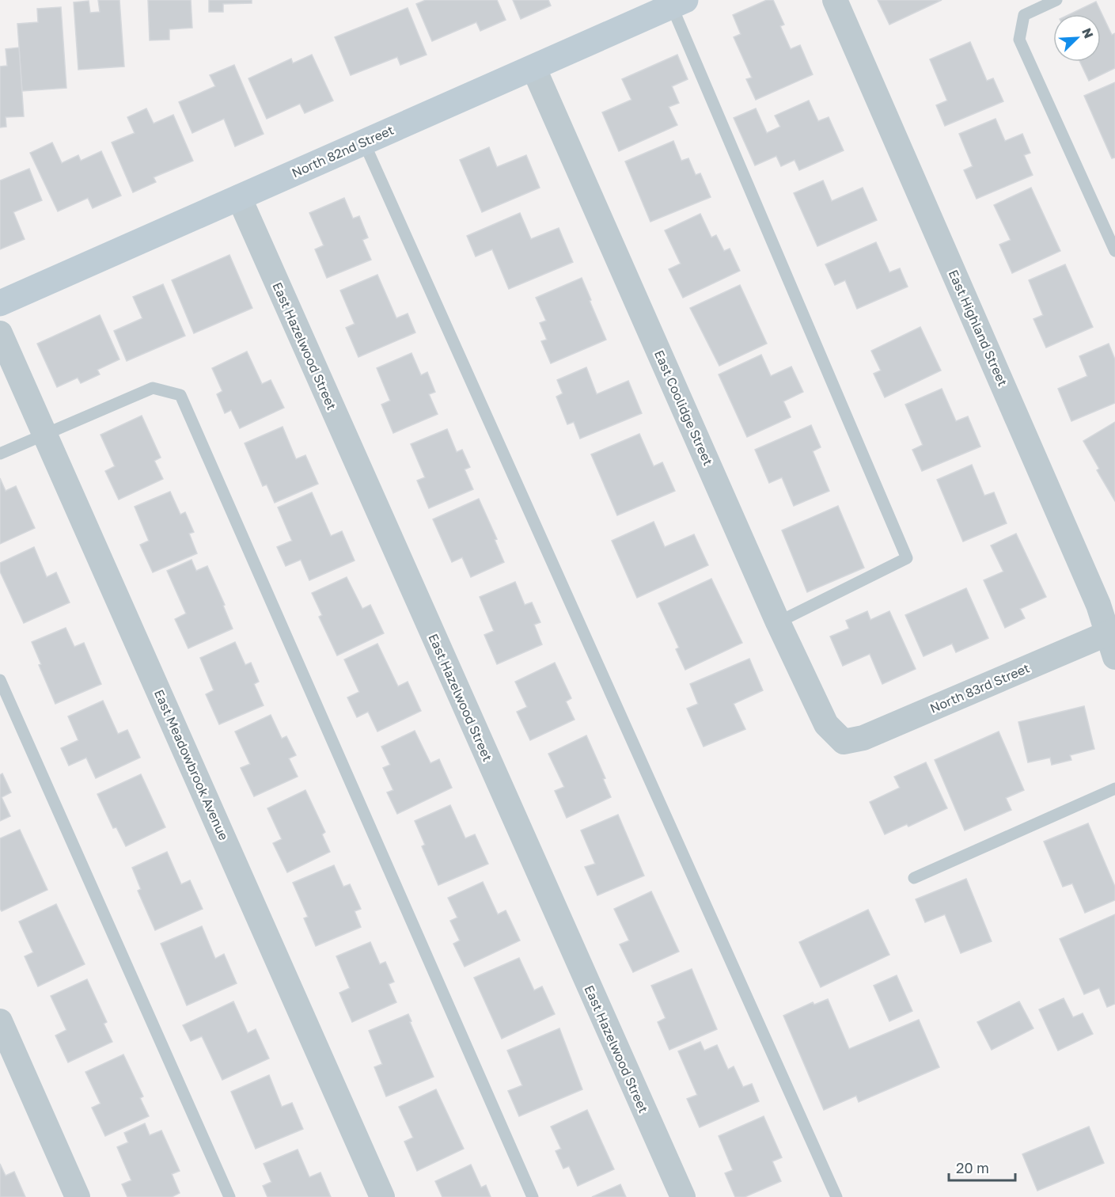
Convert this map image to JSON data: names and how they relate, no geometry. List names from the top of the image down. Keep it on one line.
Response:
{"streets":{"street":["North 82nd Street","East Highland Street","East Hazelwood Street","East Coolidge Street","North 83rd Street","East Meadowbrook Avenue"]},"crossings":[["North 82nd Street","East Hazelwood Street"],["North 82nd Street","East Coolidge Street"],["East Highland Street","North 83rd Street"],["East Coolidge Street","North 83rd Street"]],"scale_bar":"20 m","north":"top right"}
